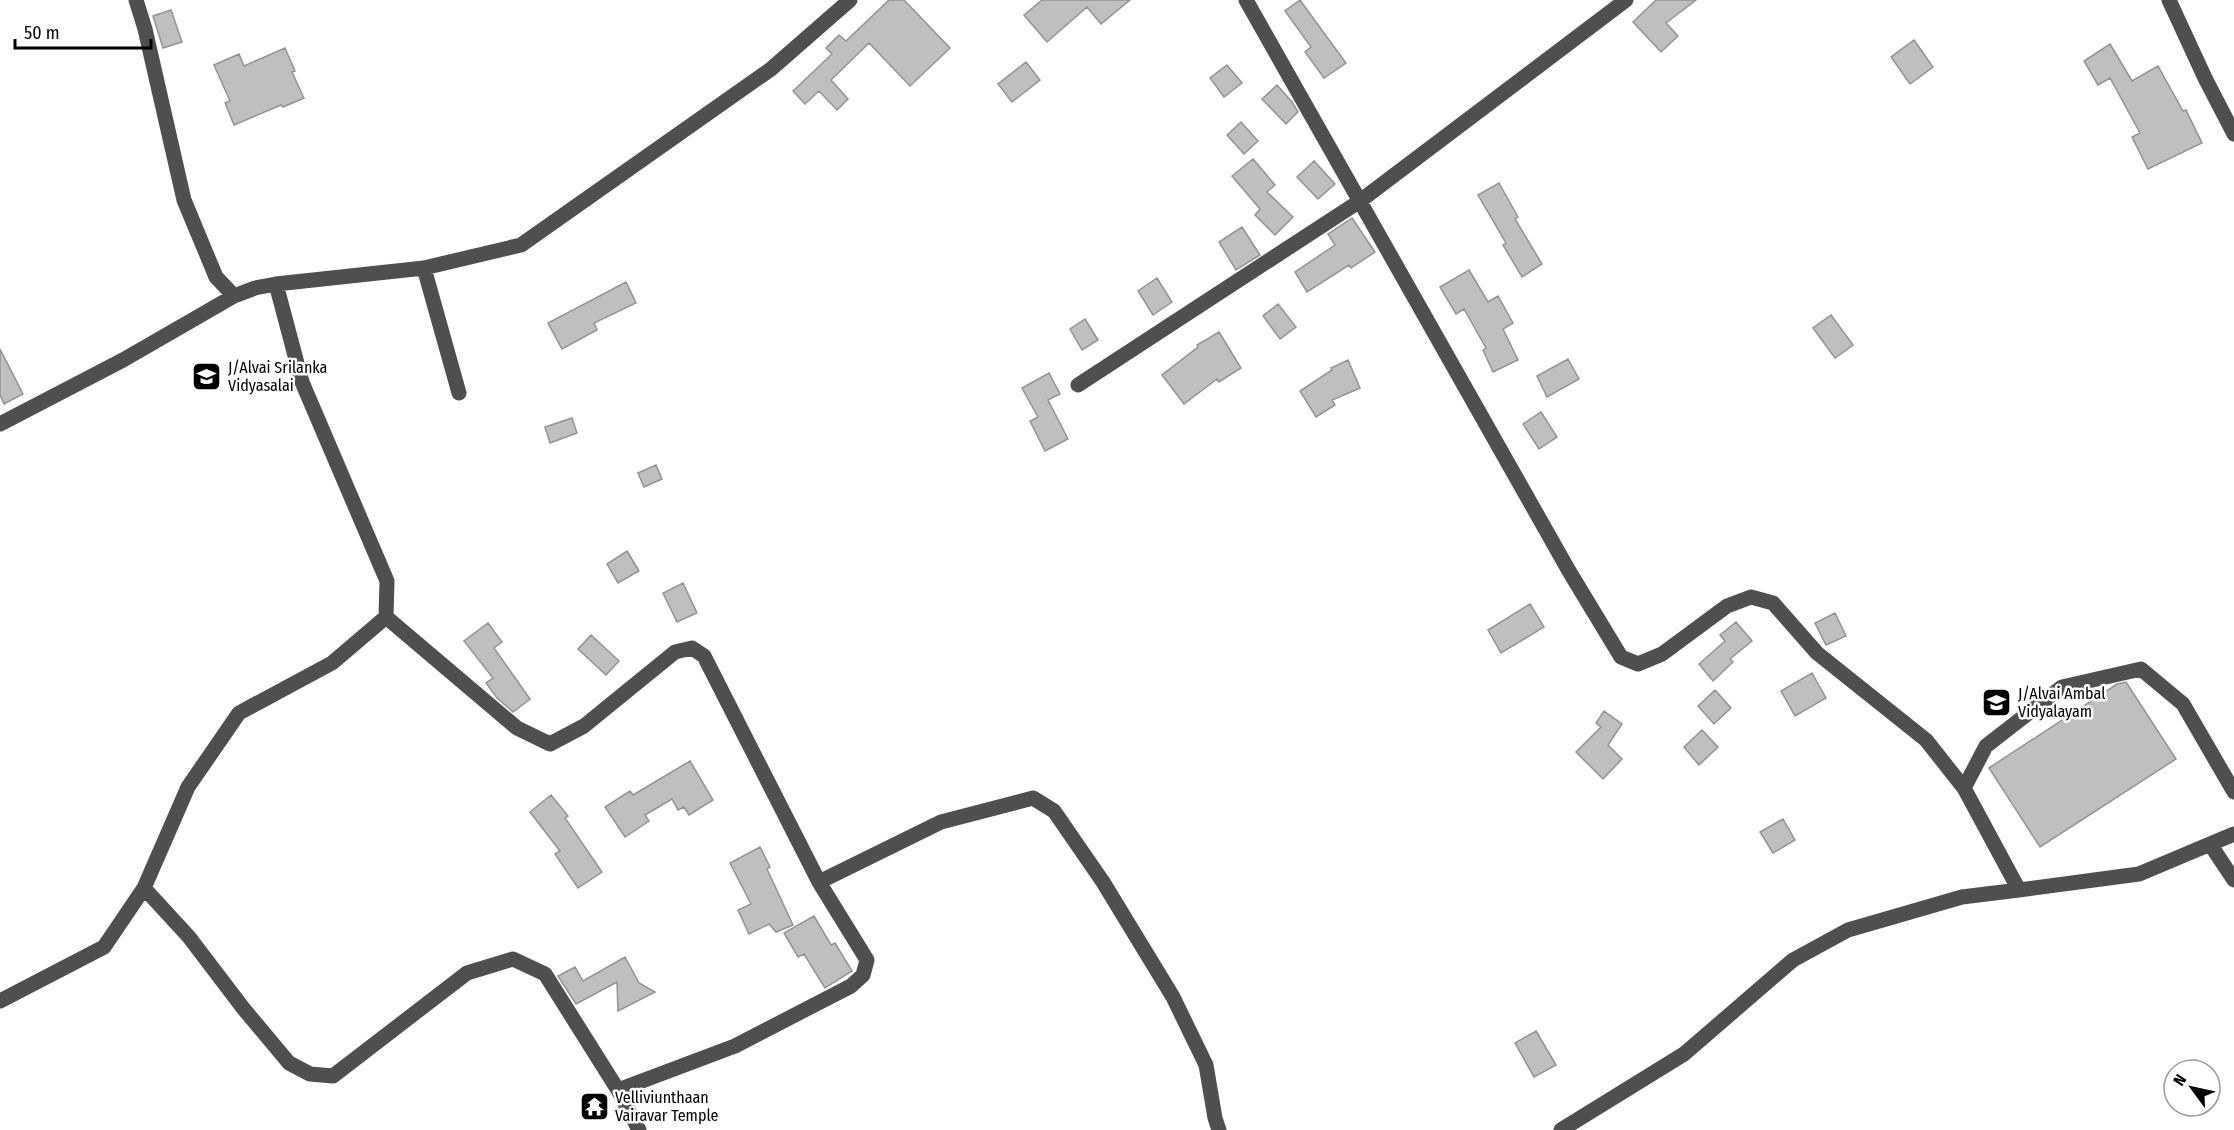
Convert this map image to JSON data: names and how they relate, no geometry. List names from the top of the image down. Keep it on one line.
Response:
{"places":{"school or university":["J/Alvai Srilanka Vidyasalai","J/Alvai Ambal Vidyalayam"],"temple":["Velliviunthaan Vairavar Temple"]},"scale_bar":"50 m","north":"top left"}
